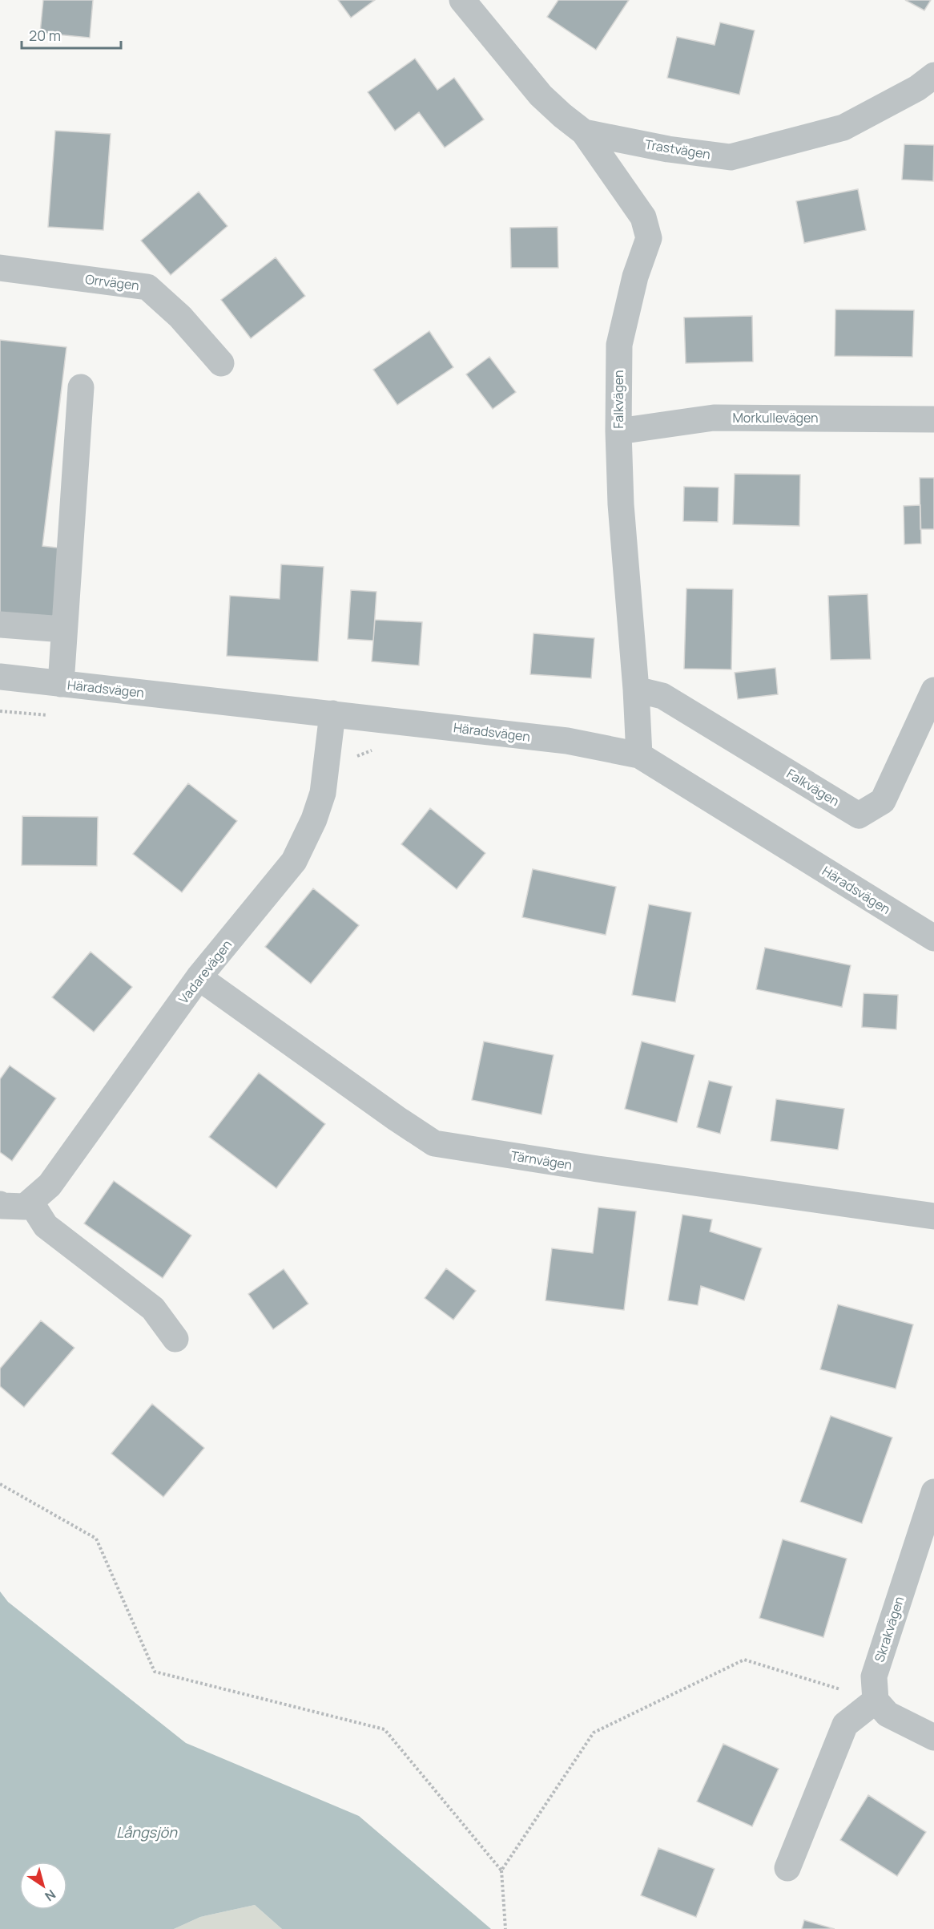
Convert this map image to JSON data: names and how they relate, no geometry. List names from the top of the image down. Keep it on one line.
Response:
{"streets":{"street":["Trastvägen","Orrvägen","Falkvägen","Morkullevägen","Häradsvägen","Vadarevägen","Tärnvägen","Skrakvägen"]},"crossings":[["Trastvägen","Falkvägen"],["Falkvägen","Morkullevägen"],["Falkvägen","Häradsvägen"],["Häradsvägen","Vadarevägen"],["Vadarevägen","Tärnvägen"]],"water":["Långsjön"],"scale_bar":"20 m","north":"bottom right"}
